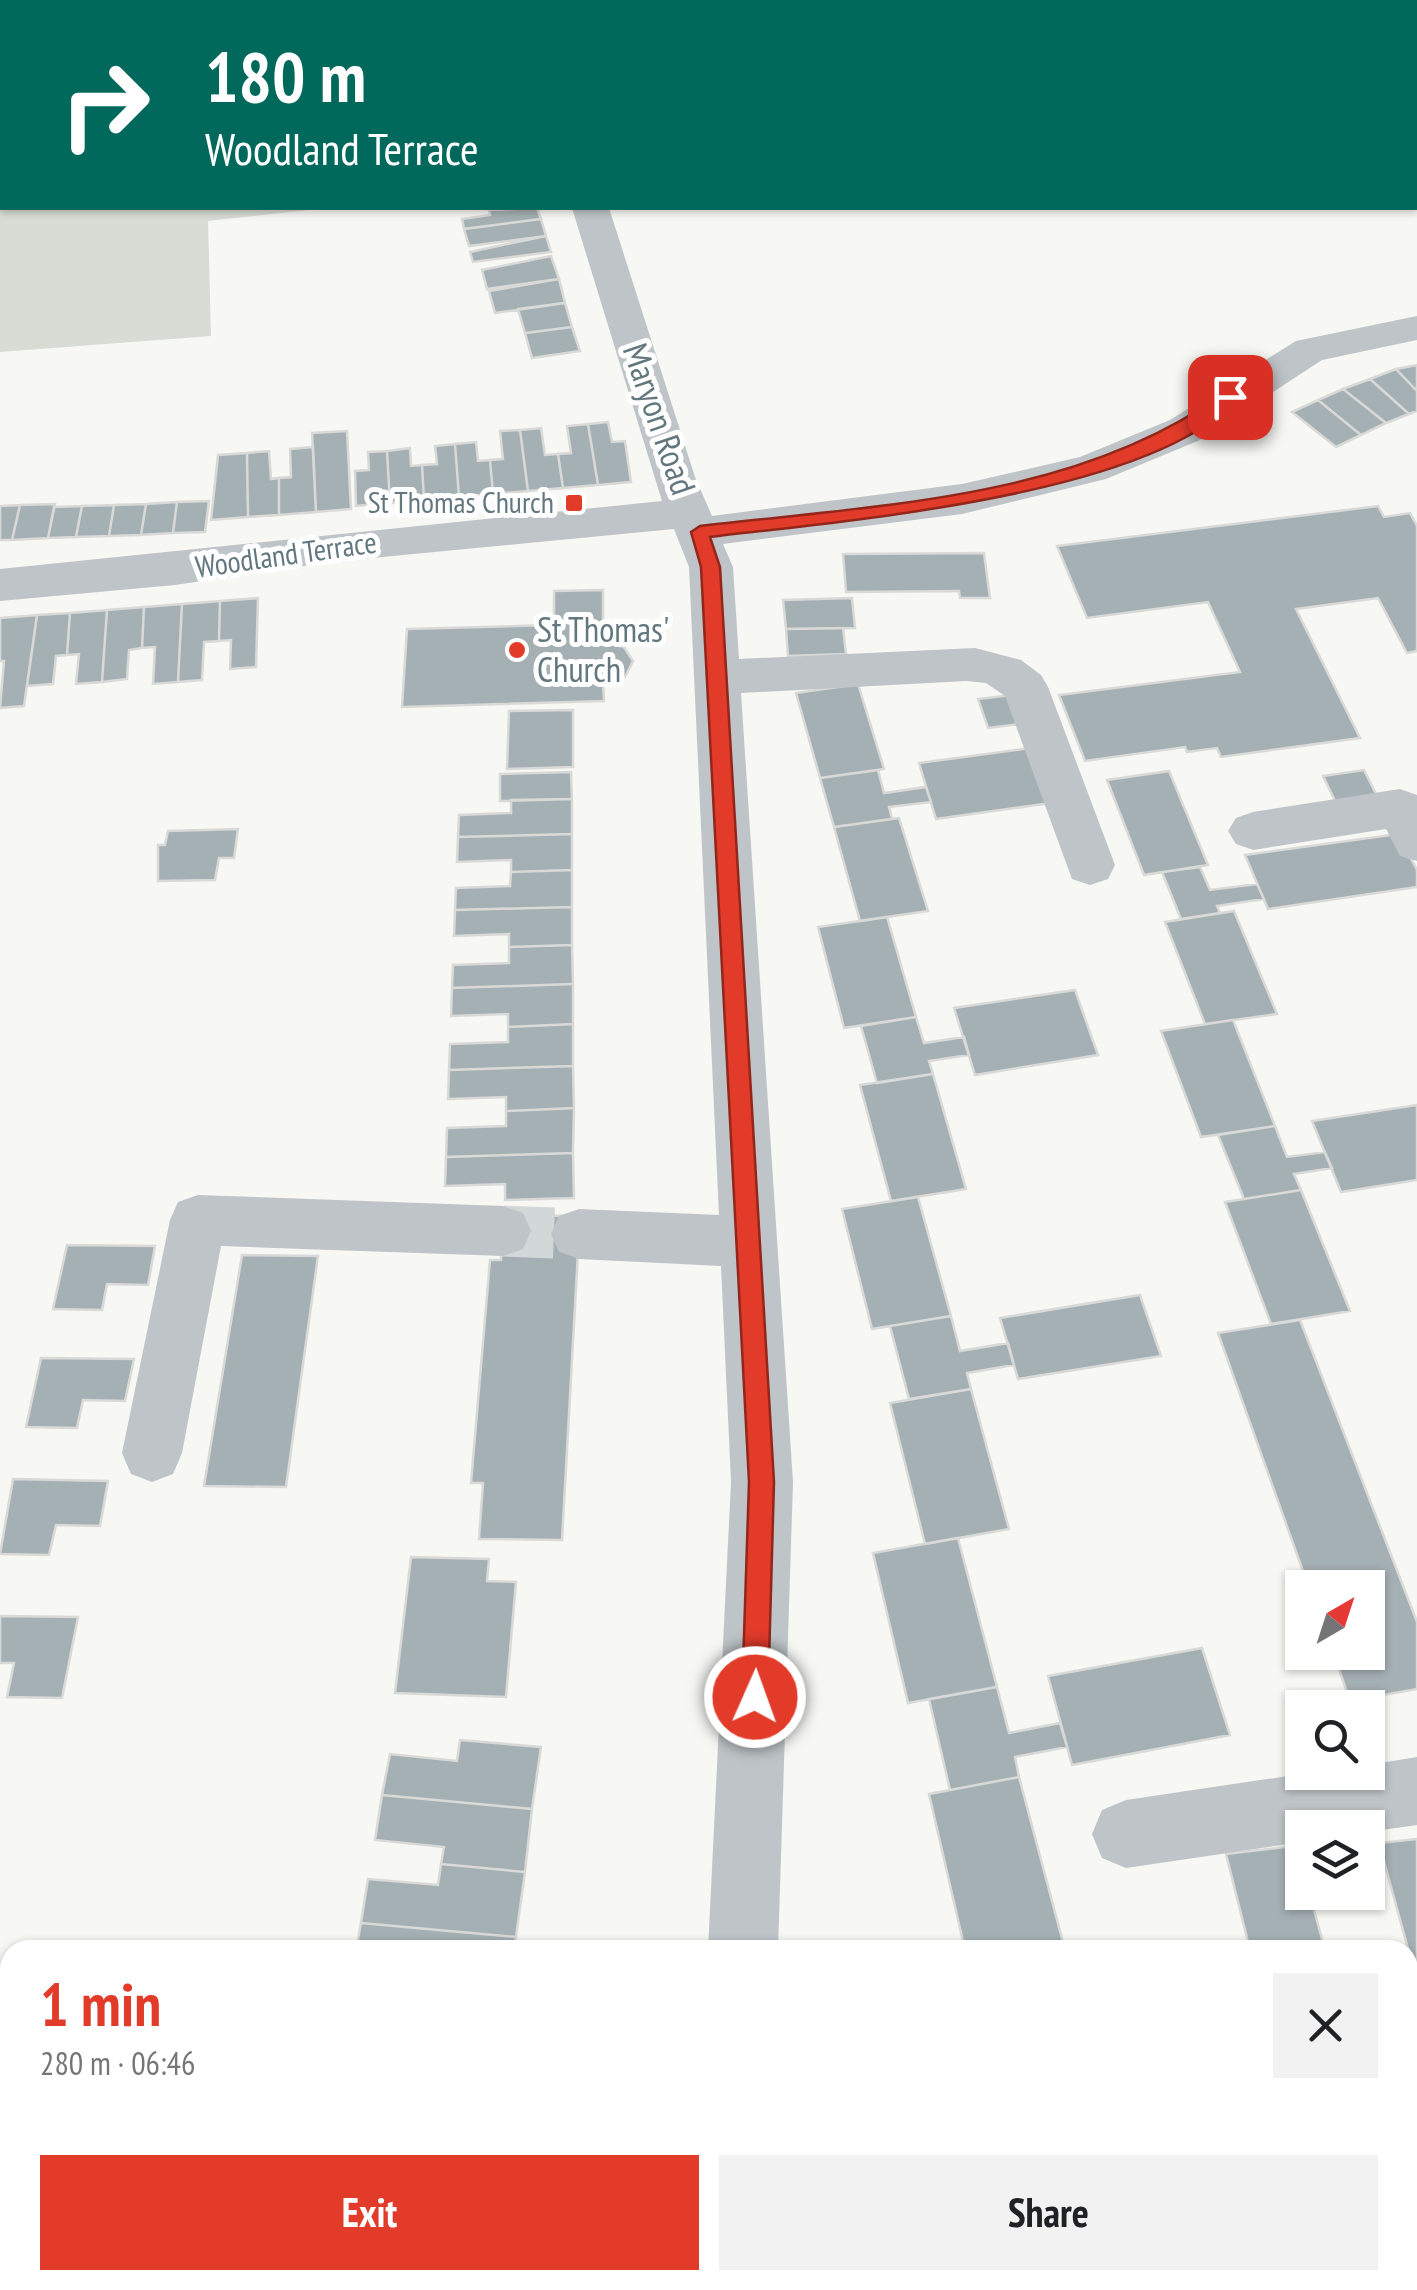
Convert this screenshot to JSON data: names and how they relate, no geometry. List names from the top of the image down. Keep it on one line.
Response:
{"streets":{"street":["Maryon Road","Woodland Terrace"]},"crossings":[["Maryon Road","Woodland Terrace"]],"places":{"transit":["St Thomas Church"],"other":["St Thomas' Church"]},"north":"top right","page":{"turn":["180 m","Woodland Terrace"],"heading":["1 min","280 m · 06:46"],"buttons":["Exit","Share"]}}
